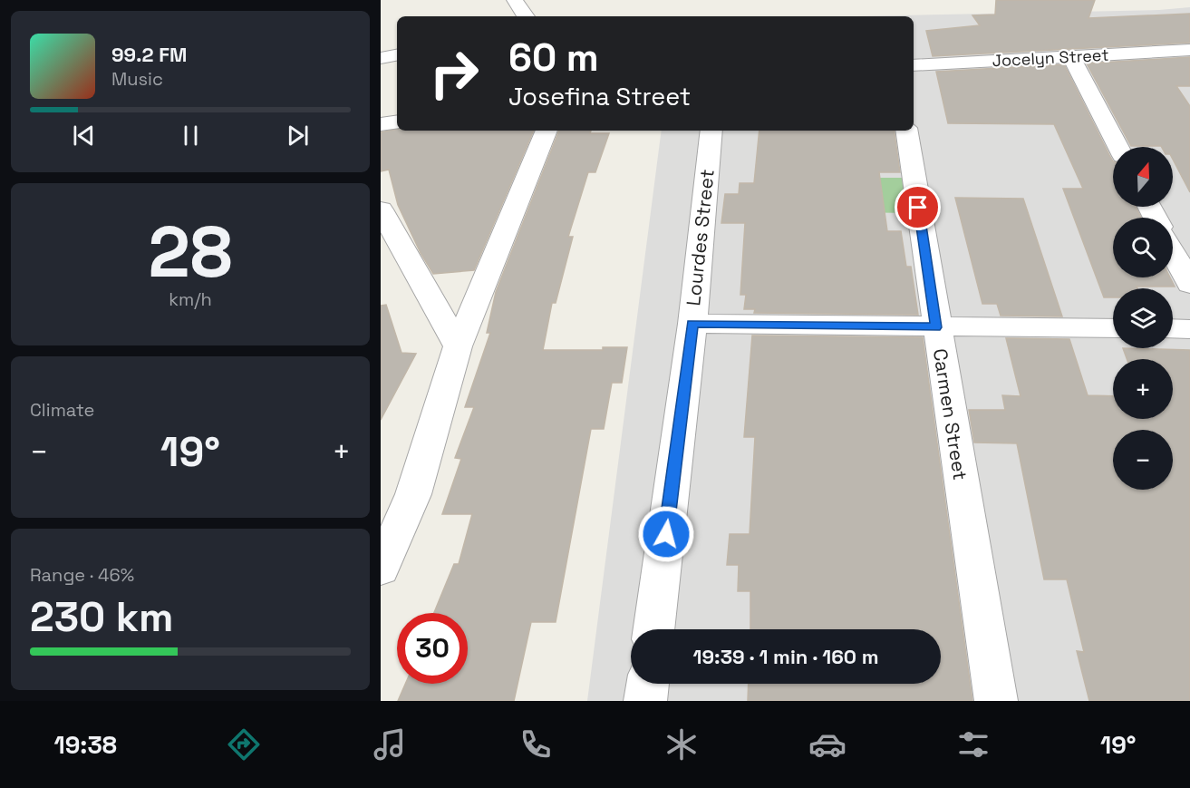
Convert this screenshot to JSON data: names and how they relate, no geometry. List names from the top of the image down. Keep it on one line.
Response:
{"streets":{"street":["Jocelyn Street","Lourdes Street","Carmen Street"]},"north":"top","page":{"turn":["60 m","Josefina Street"],"song":["99.2 FM","Music"],"map_buttons":["+","−"],"tile":[["28","km/h"],"Climate",["Range · 46%","230 km"]],"heat":["−","19°","+"],"limit":"30","trip":"19:39 · 1 min · 160 m","tabs":["19:38","19°"]}}
